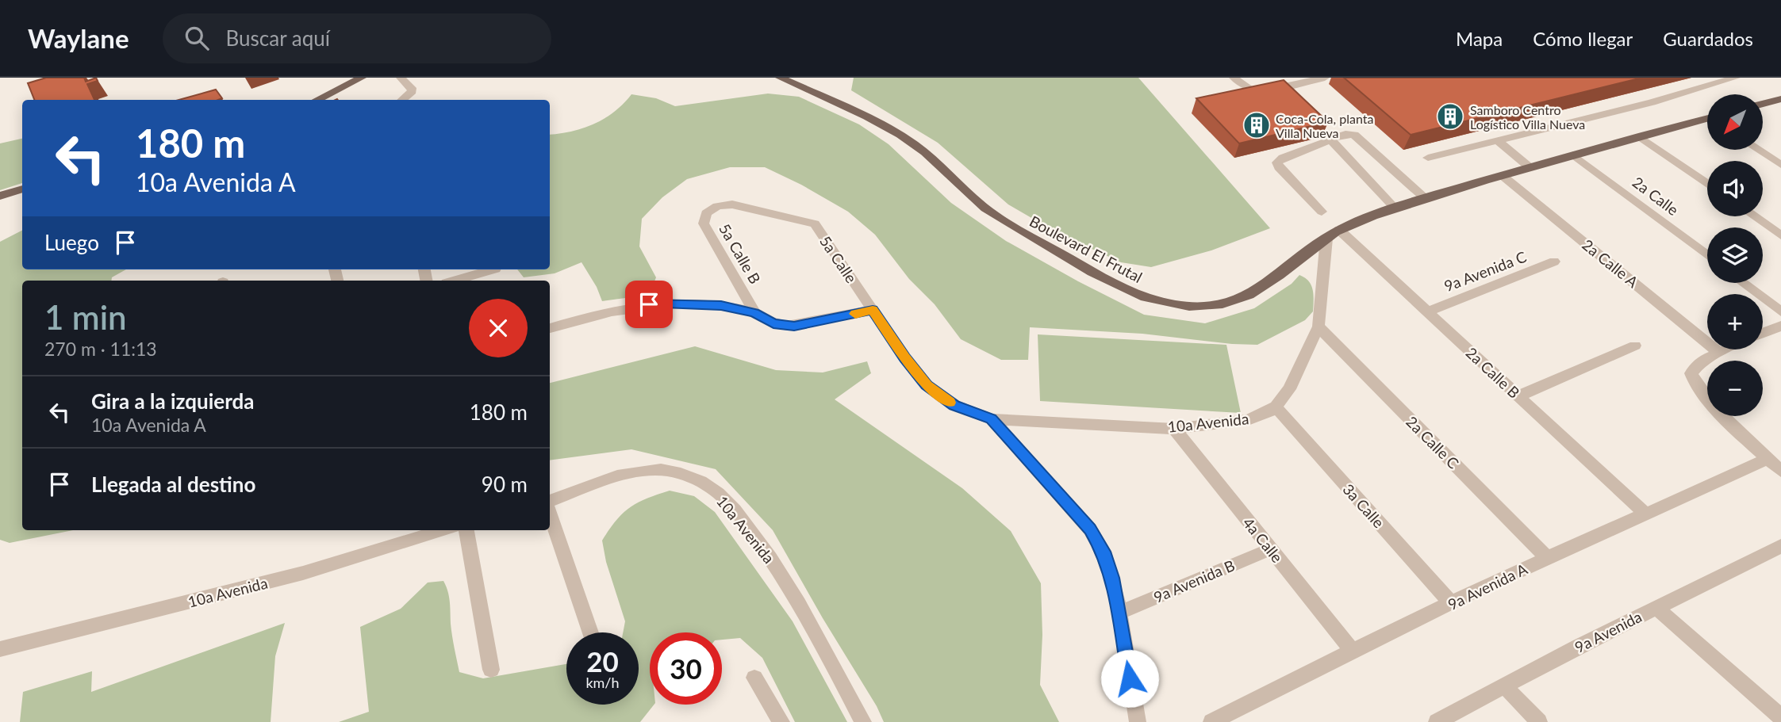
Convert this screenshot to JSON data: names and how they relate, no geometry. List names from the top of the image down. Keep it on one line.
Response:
{"streets":{"main road":["Boulevard El Frutal"],"street":["2a Calle","5a Calle B","5a Calle","2a Calle A","9a Avenida C","2a Calle B","10a Avenida","2a Calle C","3a Calle","4a Calle","9a Avenida B","9a Avenida A","9a Avenida"]},"crossings":[["2a Calle","Boulevard El Frutal"],["Boulevard El Frutal","2a Calle A"],["Boulevard El Frutal","2a Calle B"],["Boulevard El Frutal","10a Avenida"],["5a Calle B","5a Calle"],["5a Calle","10a Avenida"],["5a Calle","9a Avenida B"],["9a Avenida C","2a Calle B"],["2a Calle B","9a Avenida A"],["10a Avenida","2a Calle C"],["10a Avenida","3a Calle"],["10a Avenida","4a Calle"],["2a Calle C","9a Avenida A"],["3a Calle","9a Avenida A"],["4a Calle","9a Avenida B"],["4a Calle","9a Avenida A"]],"places":{"building":["Samboro Centro Logístico Villa Nueva","Coca-Cola, planta Villa Nueva"]},"north":"bottom left","page":{"header":"Waylane","search":"Buscar aquí","nav":["Mapa","Cómo llegar","Guardados"],"map_buttons":["+","−"],"turn":["180 m","10a Avenida A"],"then":"Luego","heading":["1 min","270 m · 11:13"],"list":[{"name":"Gira a la izquierda","note":"10a Avenida A","value":"180 m"},{"name":"Llegada al destino","value":"90 m"}],"speed":"20 km/h","limit":"30"}}
